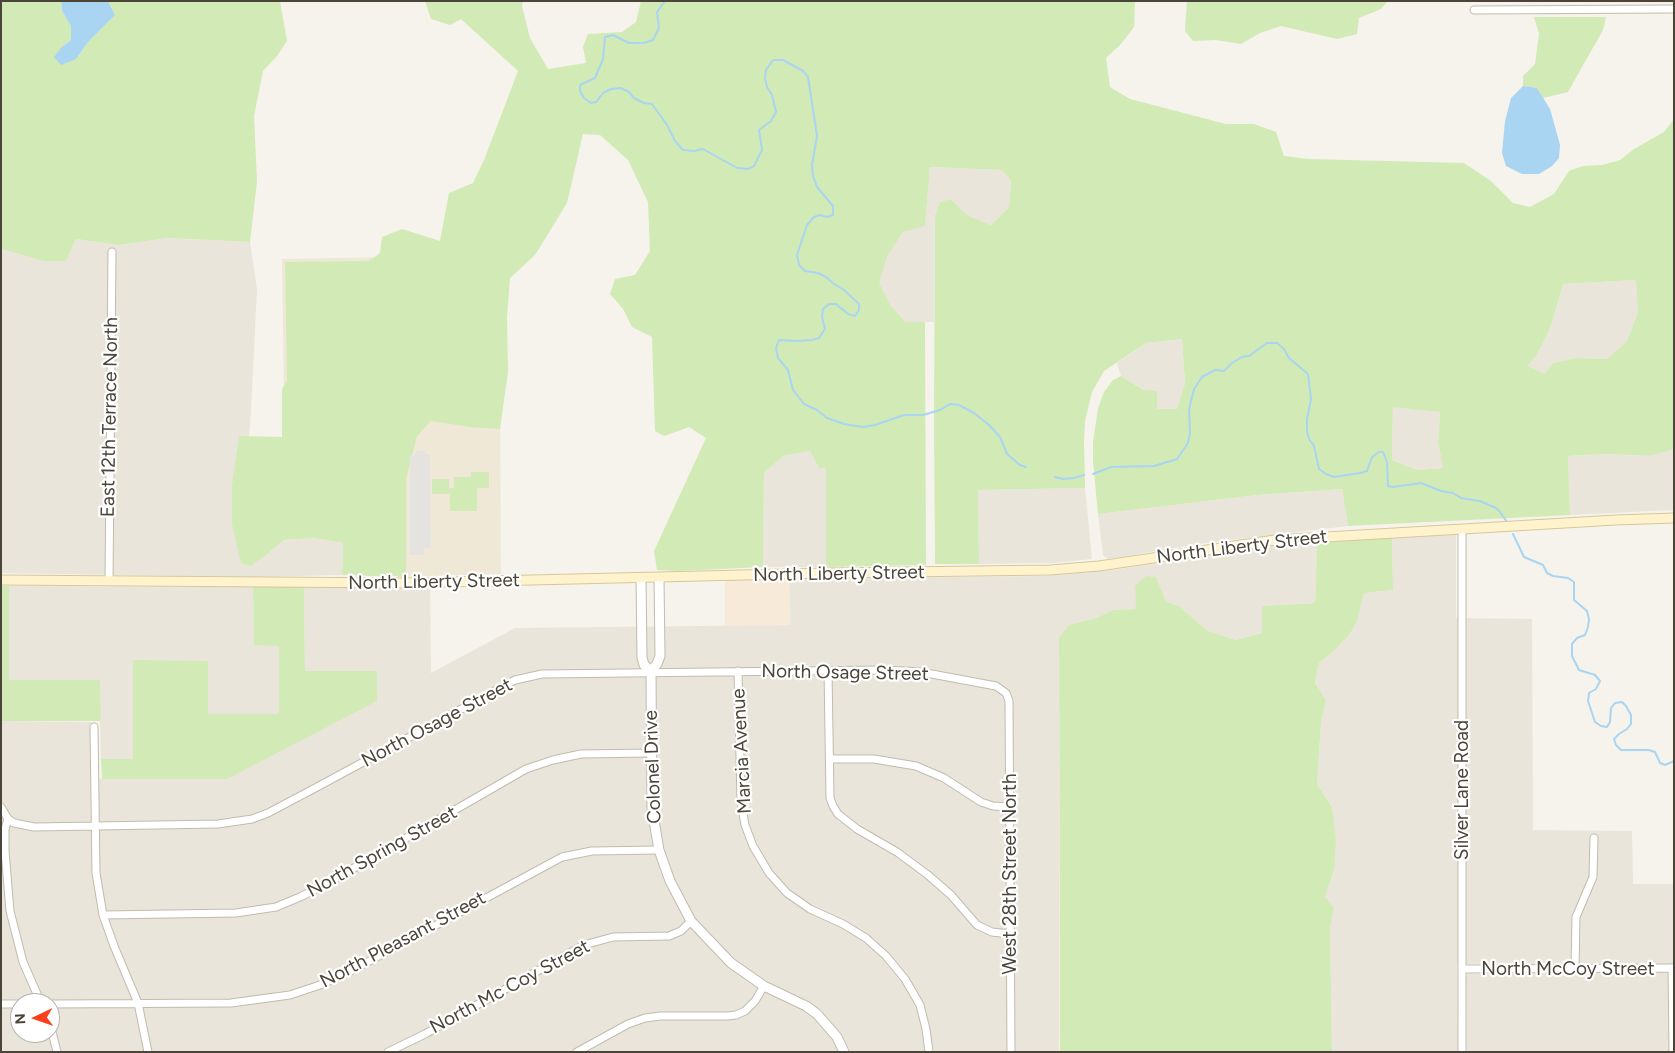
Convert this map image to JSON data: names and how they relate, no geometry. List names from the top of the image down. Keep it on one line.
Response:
{"streets":{"main road":["North Liberty Street"],"street":["East 12th Terrace North","North Osage Street","Marcia Avenue","Colonel Drive","Silver Lane Road","North Spring Street","West 28th Street North","North Pleasant Street","North McCoy Street","North Mc Coy Street"]},"crossings":[["East 12th Terrace North","North Liberty Street"],["North Liberty Street","Colonel Drive"],["North Liberty Street","Silver Lane Road"],["North Osage Street","Marcia Avenue"],["North Osage Street","Colonel Drive"],["North Osage Street","West 28th Street North"],["Colonel Drive","North Spring Street"],["Colonel Drive","North Pleasant Street"],["Colonel Drive","North Mc Coy Street"],["Silver Lane Road","North McCoy Street"]],"north":"left"}
